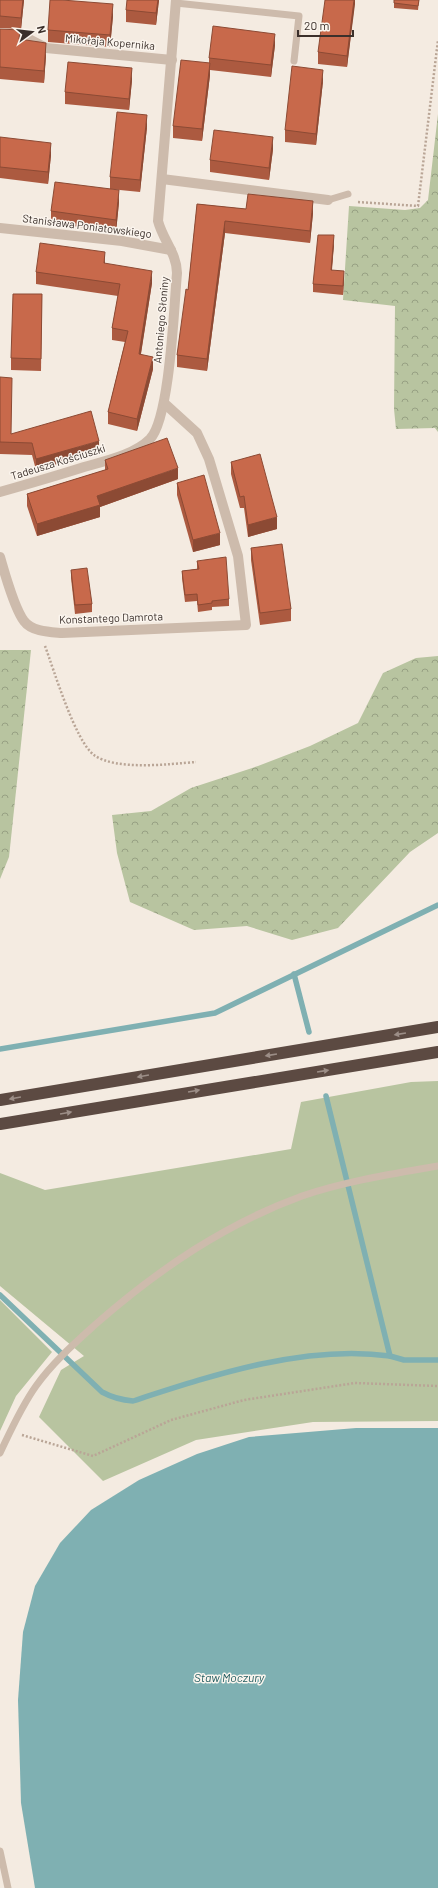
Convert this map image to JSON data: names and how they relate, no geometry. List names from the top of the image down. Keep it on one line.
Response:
{"streets":{"street":["Mikołaja Kopernika","Stanisława Poniatowskiego","Antoniego Słoniny","Tadeusza Kościuszki","Konstantego Damrota"]},"crossings":[["Mikołaja Kopernika","Antoniego Słoniny"],["Stanisława Poniatowskiego","Antoniego Słoniny"],["Antoniego Słoniny","Tadeusza Kościuszki"],["Antoniego Słoniny","Konstantego Damrota"],["Tadeusza Kościuszki","Konstantego Damrota"]],"water":["Staw Moczury"],"scale_bar":"20 m","north":"right"}
